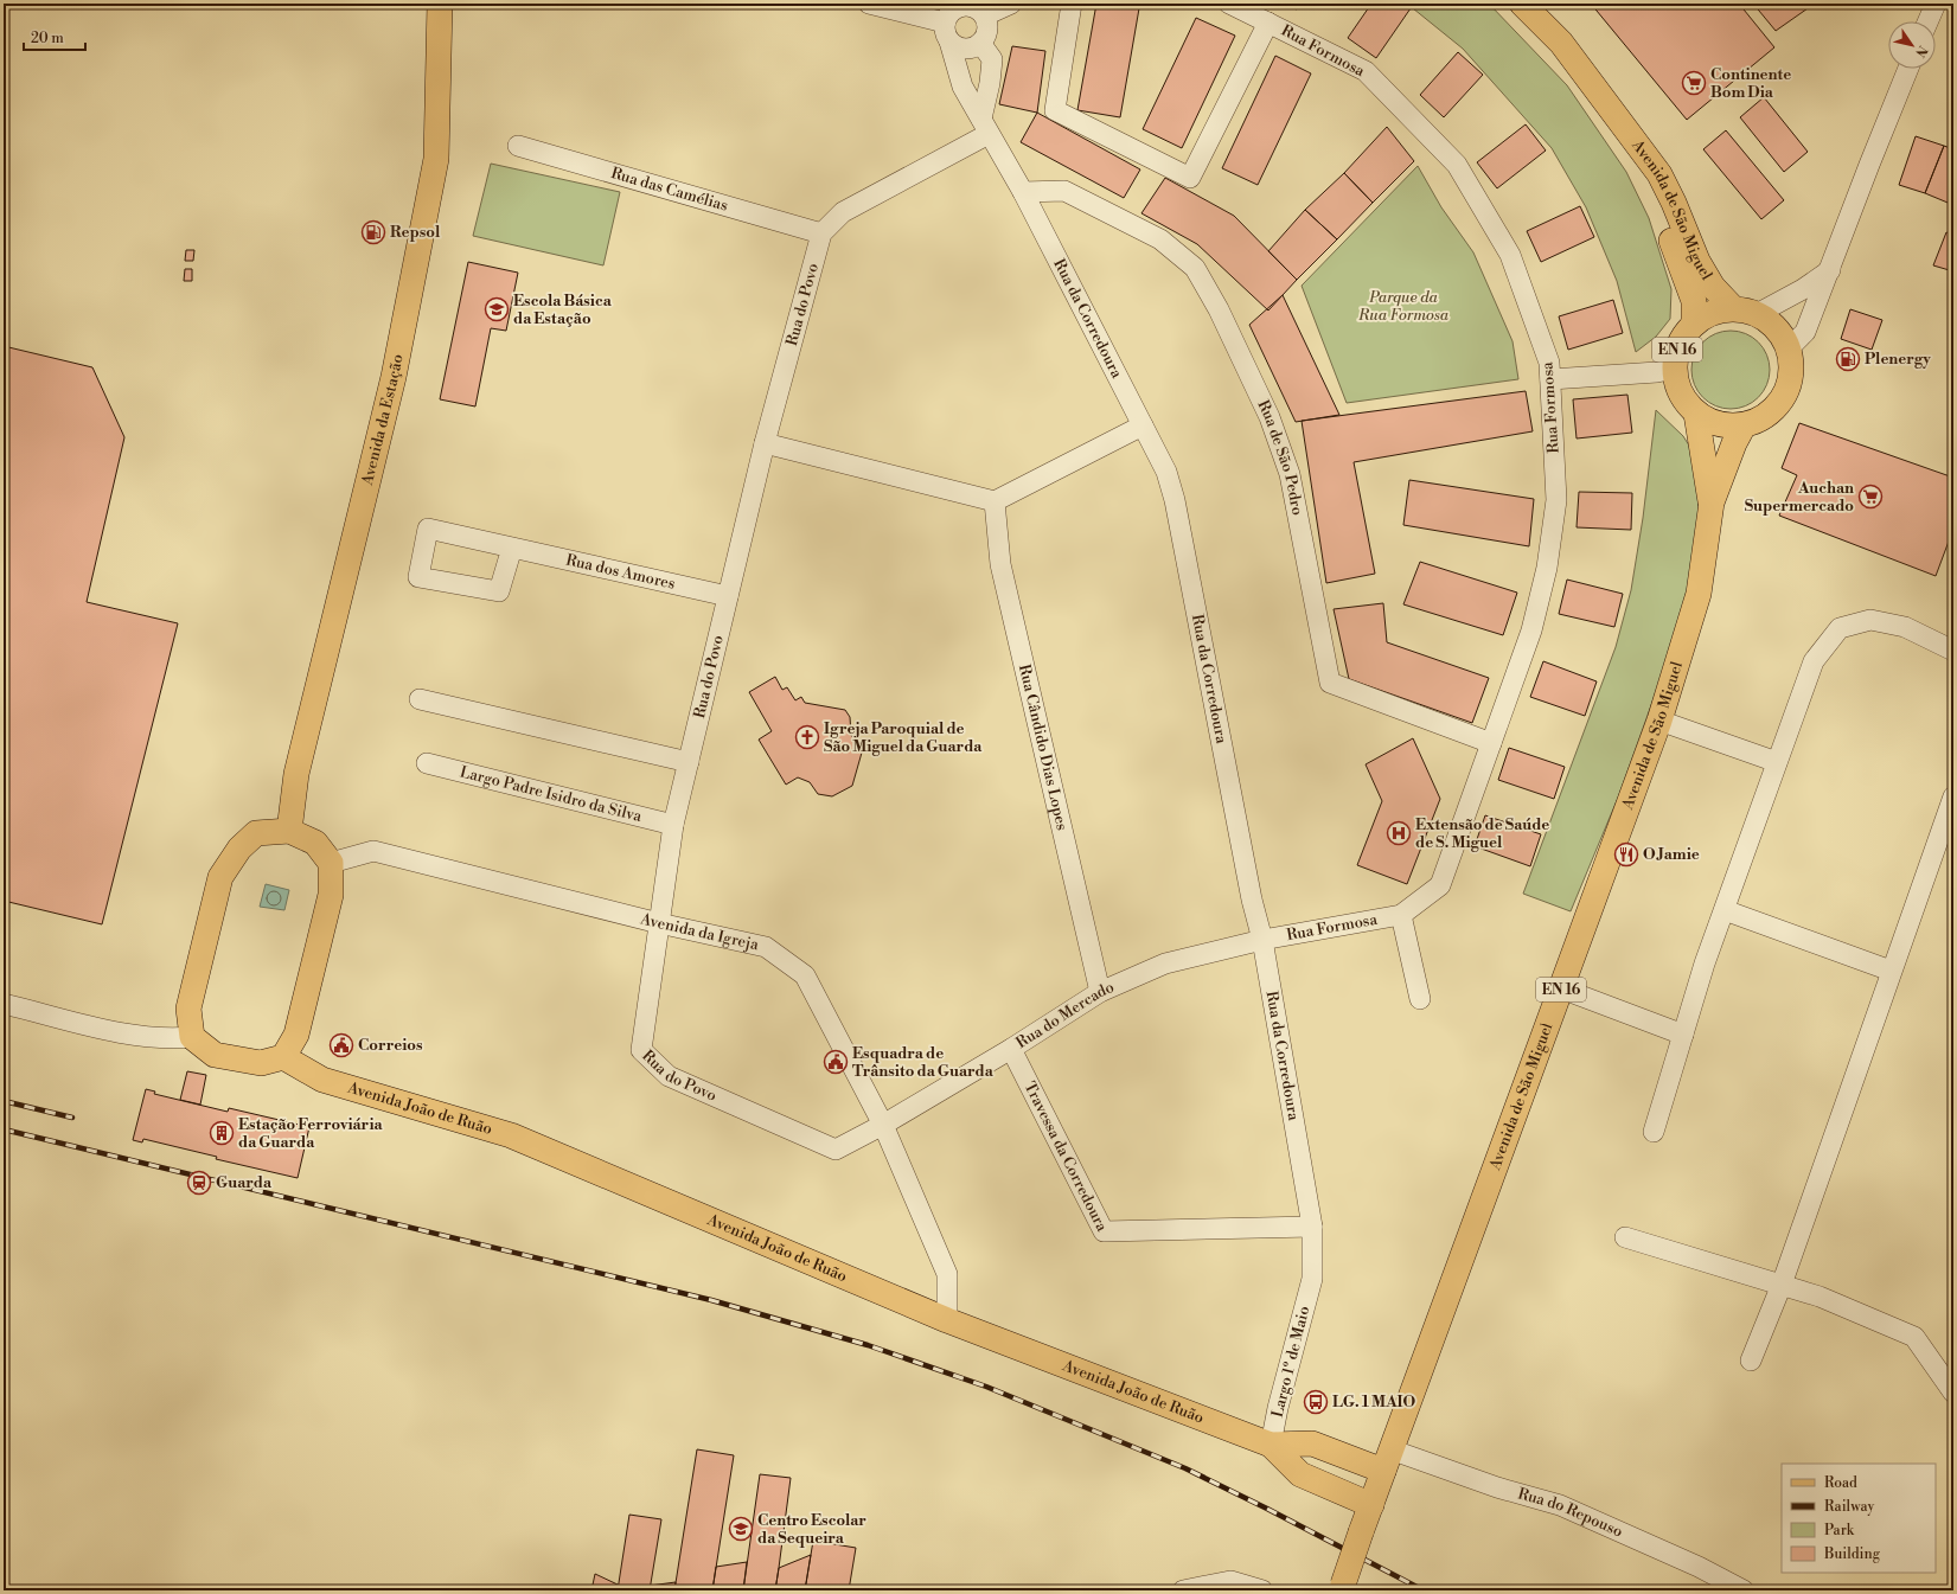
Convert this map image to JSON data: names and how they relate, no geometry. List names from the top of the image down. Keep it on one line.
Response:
{"streets":{"main road":["Avenida de São Miguel","EN 16","Avenida da Estação","Avenida João de Ruão"],"street":["Rua Formosa","Rua das Camélias","Rua do Povo","Rua da Corredoura","Rua de São Pedro","Rua dos Amores","Rua Cândido Dias Lopes","Largo Padre Isidro da Silva","Avenida da Igreja","Rua do Mercado","Travessa da Corredoura","Largo 1º de Maio","Rua do Repouso"]},"crossings":[["Rua Formosa","Rua da Corredoura"],["Rua Formosa","Rua de São Pedro"],["Rua Formosa","Rua do Mercado"],["Rua das Camélias","Rua do Povo"],["Avenida de São Miguel","EN 16"],["Avenida de São Miguel","Rua do Repouso"],["Rua do Povo","Rua da Corredoura"],["Rua do Povo","Rua dos Amores"],["Rua do Povo","Largo Padre Isidro da Silva"],["Rua do Povo","Avenida da Igreja"],["Rua do Povo","Rua do Mercado"],["Rua da Corredoura","Rua de São Pedro"],["Rua da Corredoura","Rua do Mercado"],["Rua da Corredoura","Travessa da Corredoura"],["Rua da Corredoura","Largo 1º de Maio"],["EN 16","Rua do Repouso"],["Rua Cândido Dias Lopes","Rua do Mercado"],["Avenida da Igreja","Rua do Mercado"],["Avenida da Igreja","Avenida João de Ruão"],["Rua do Mercado","Travessa da Corredoura"],["Avenida João de Ruão","Largo 1º de Maio"]],"parks":["Parque da Rua Formosa"],"places":{"supermarket":["Continente Bom Dia","Auchan Supermercado"],"fuel station":["Repsol","Plenergy"],"school or university":["Escola Básica da Estação","Centro Escolar da Sequeira"],"church":["Igreja Paroquial de São Miguel da Guarda"],"hospital":["Extensão de Saúde de S. Miguel"],"restaurant":["O Jamie"],"public building":["Correios","Esquadra de Trânsito da Guarda"],"building":["Estação Ferroviária da Guarda"],"station":["Guarda"],"bus stop":["LG. 1 MAIO"]},"legend":["Road","Railway","Park","Building"],"scale_bar":"20 m","north":"bottom right"}
